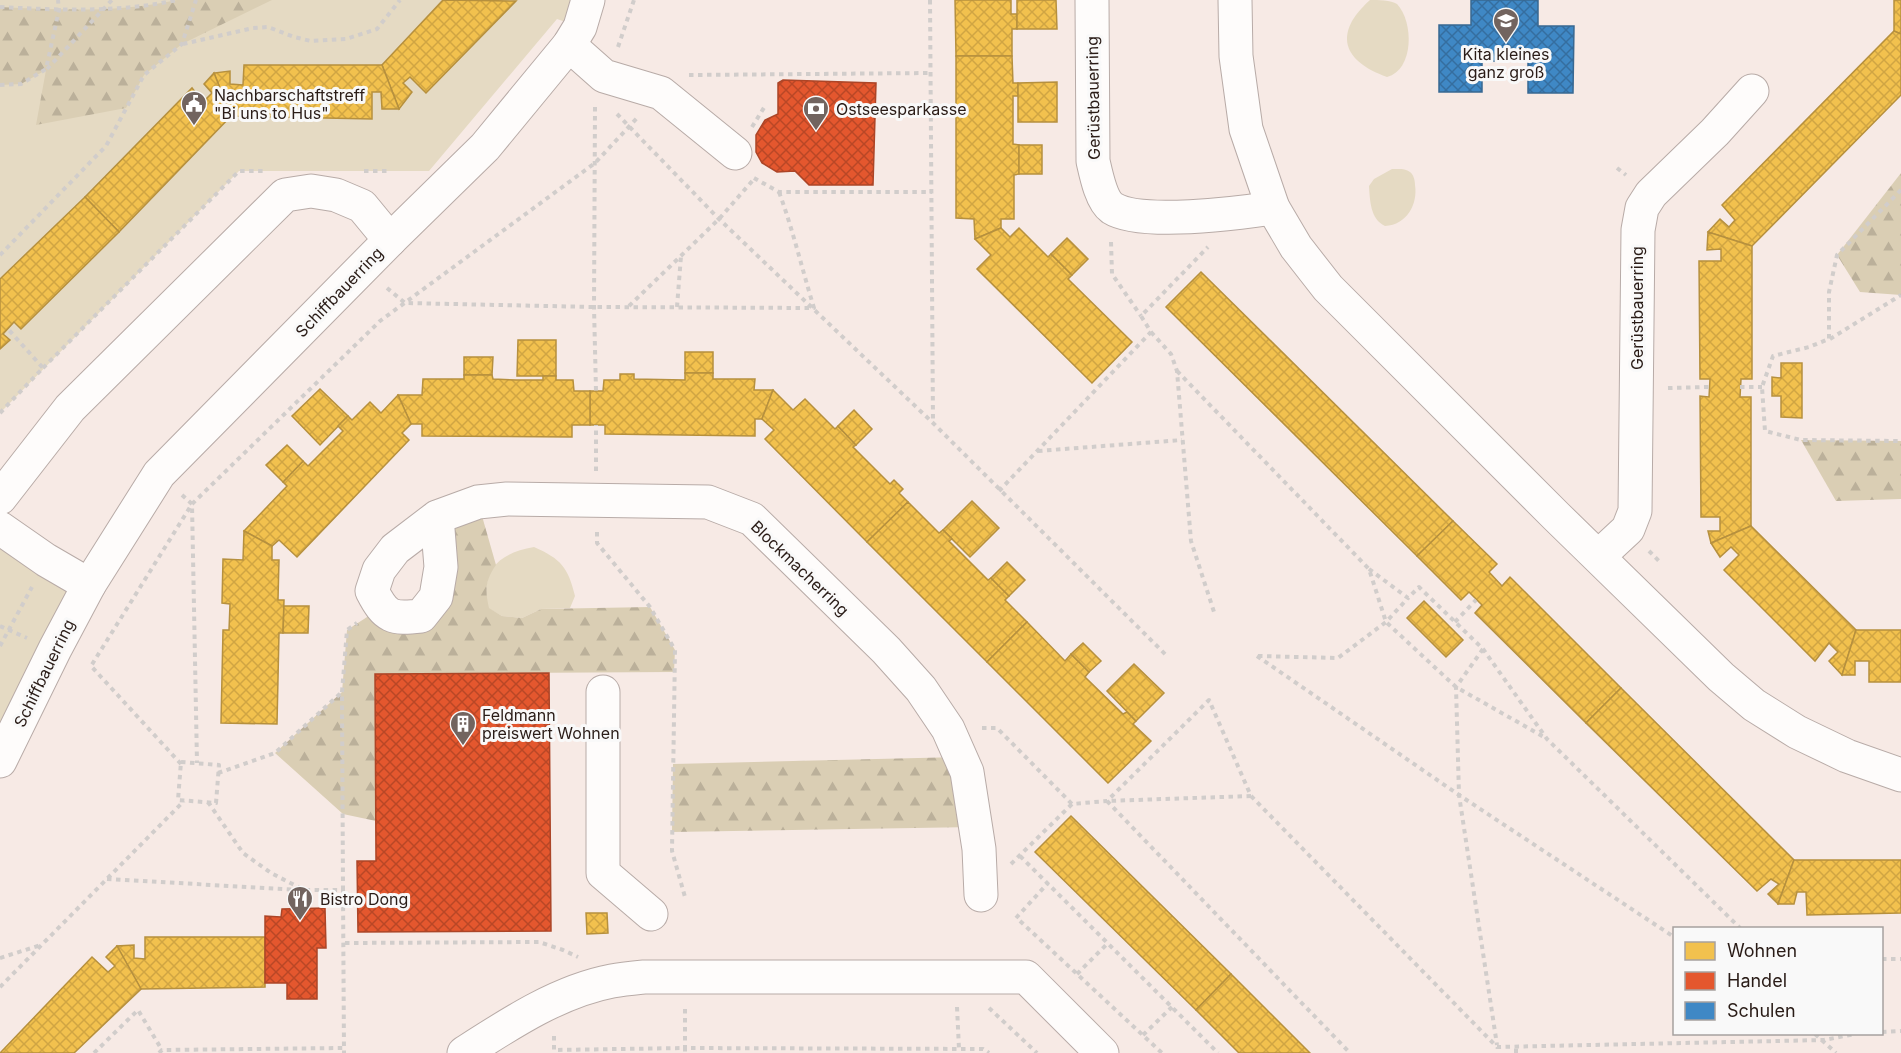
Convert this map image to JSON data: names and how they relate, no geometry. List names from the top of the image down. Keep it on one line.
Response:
{"streets":{"street":["Gerüstbauerring","Schiffbauerring","Blockmacherring"]},"places":{"school or university":["Kita kleines ganz groß"],"public building":["Nachbarschaftstreff \"Bi uns to Hus\""],"bank":["Ostseesparkasse"],"building":["Feldmann preiswert Wohnen"],"restaurant":["Bistro Dong"]},"legend":["Wohnen","Handel","Schulen"]}
